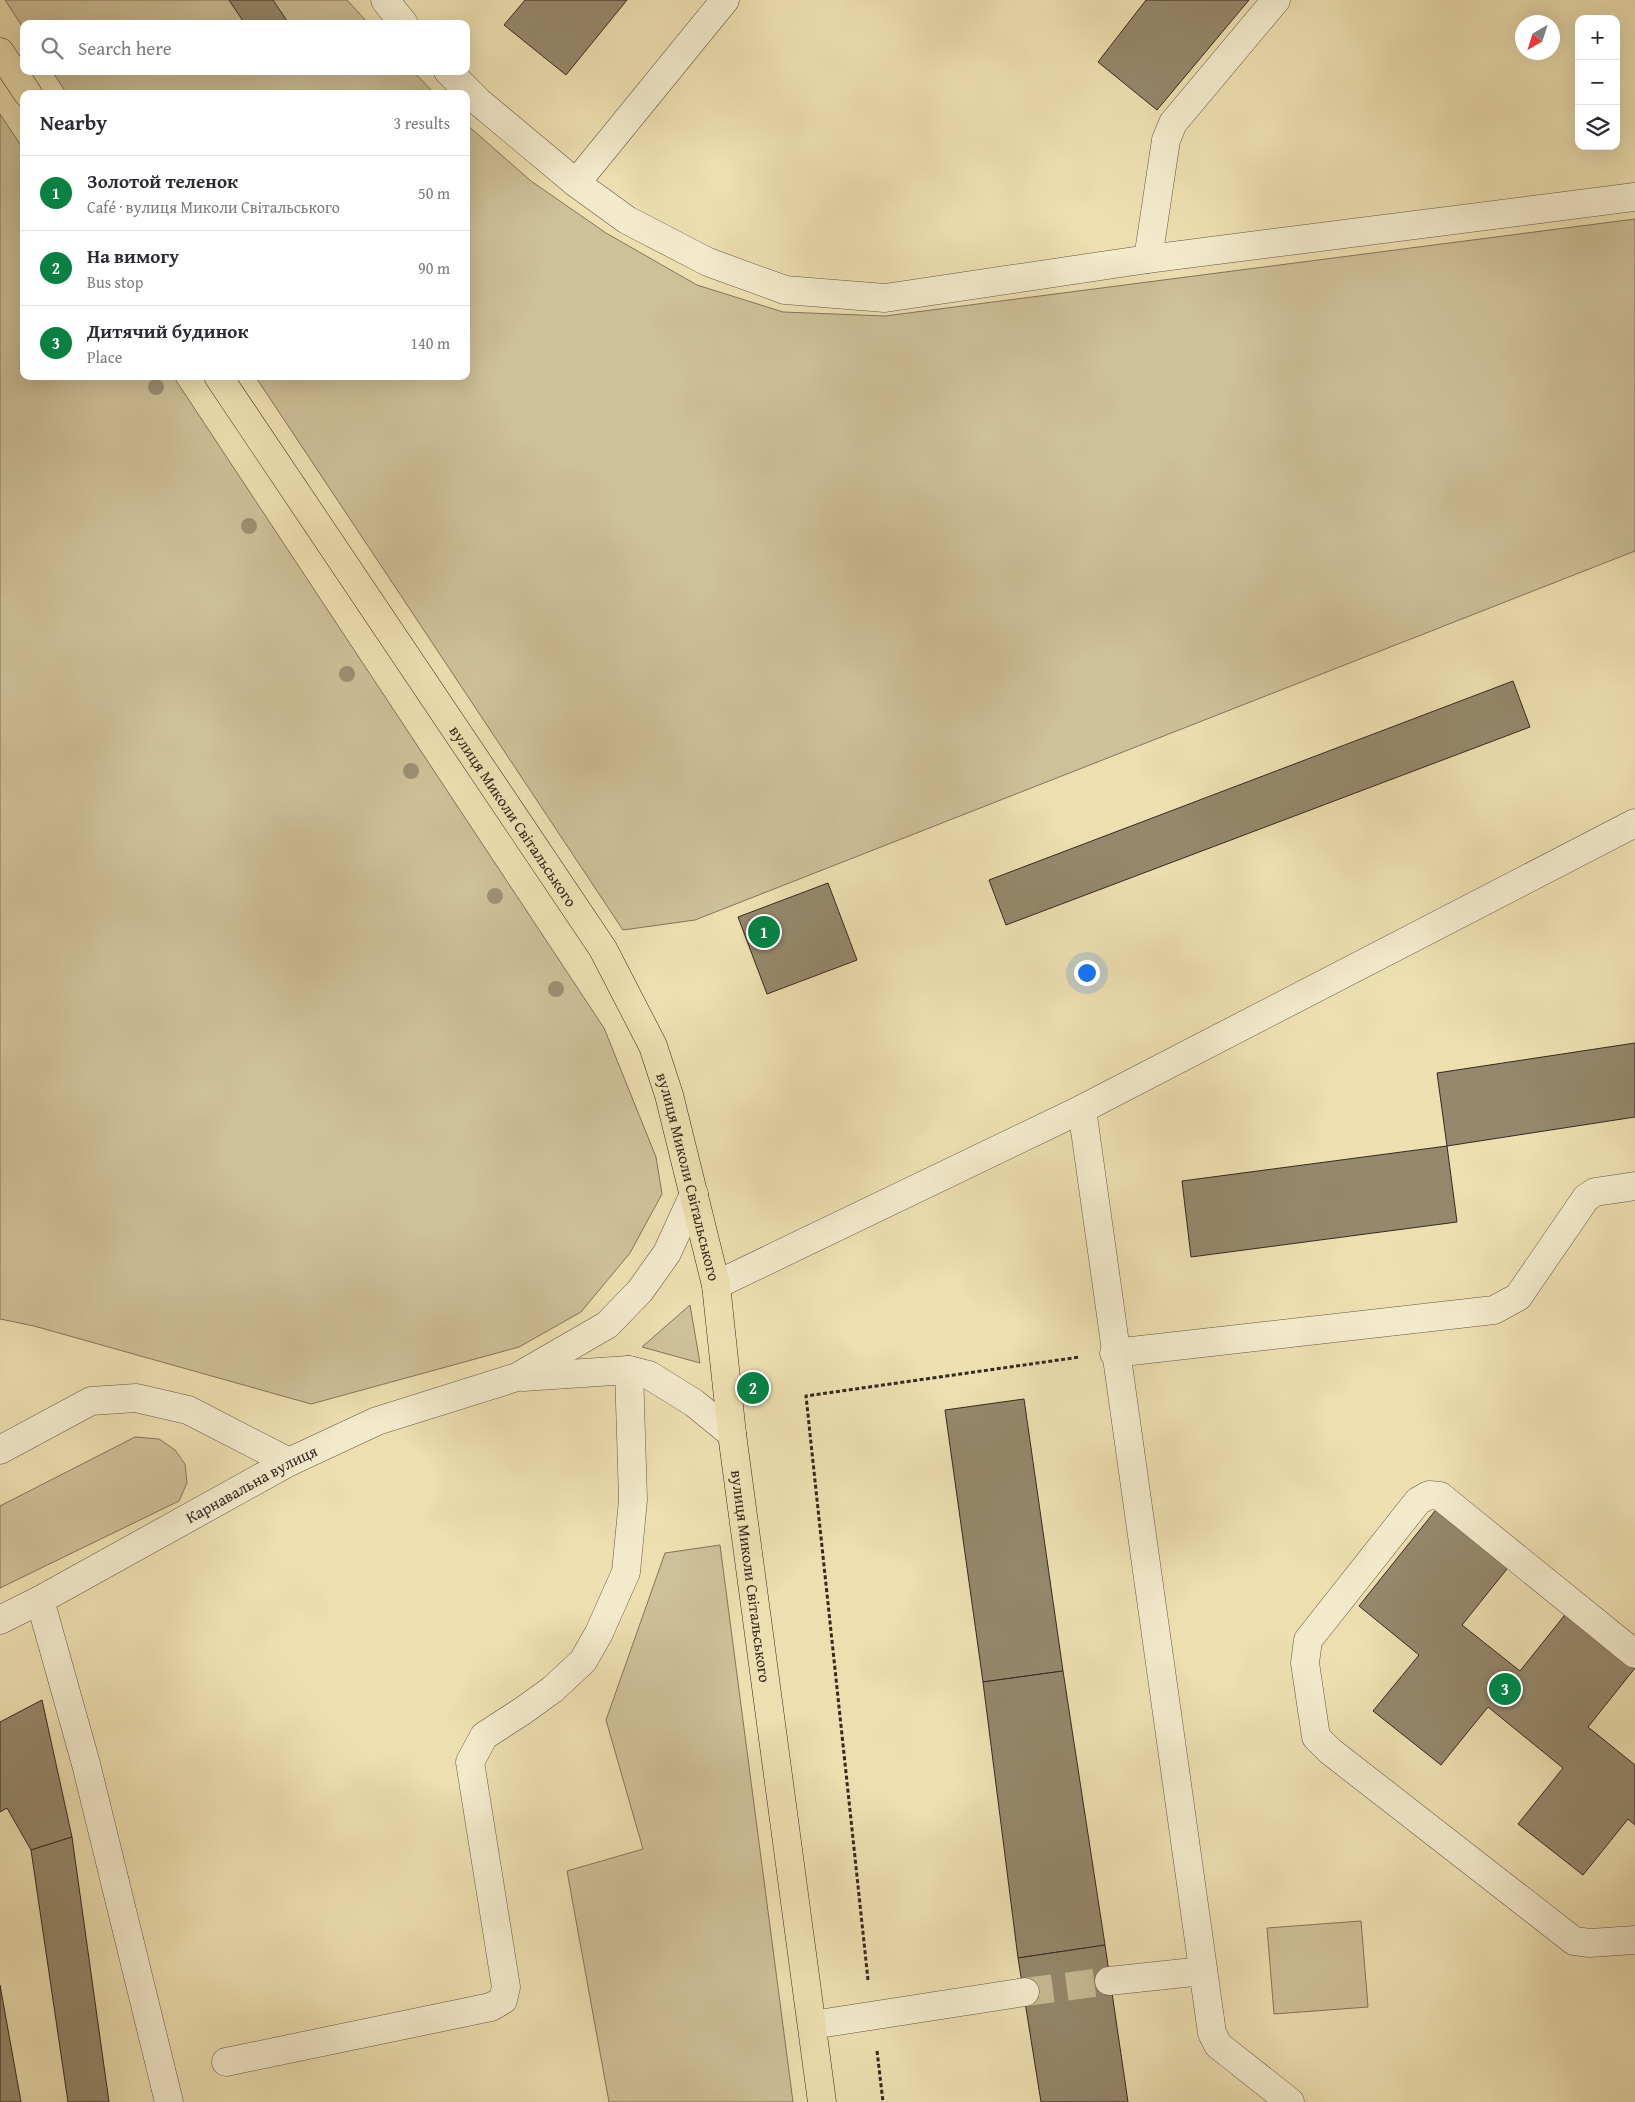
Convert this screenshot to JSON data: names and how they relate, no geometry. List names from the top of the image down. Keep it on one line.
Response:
{"streets":{"main road":["вулиця Миколи Світальського"],"street":["Карнавальна вулиця"]},"north":"bottom left","page":{"map_buttons":["+","−"],"search":"Search here","heading":["Nearby","3 results"],"list":[{"mark":"1","name":"Золотой теленок","note":"Café · вулиця Миколи Світальського","value":"50 m"},{"mark":"2","name":"На вимогу","note":"Bus stop","value":"90 m"},{"mark":"3","name":"Дитячий будинок","note":"Place","value":"140 m"}],"pins":["1","2","3"]}}
